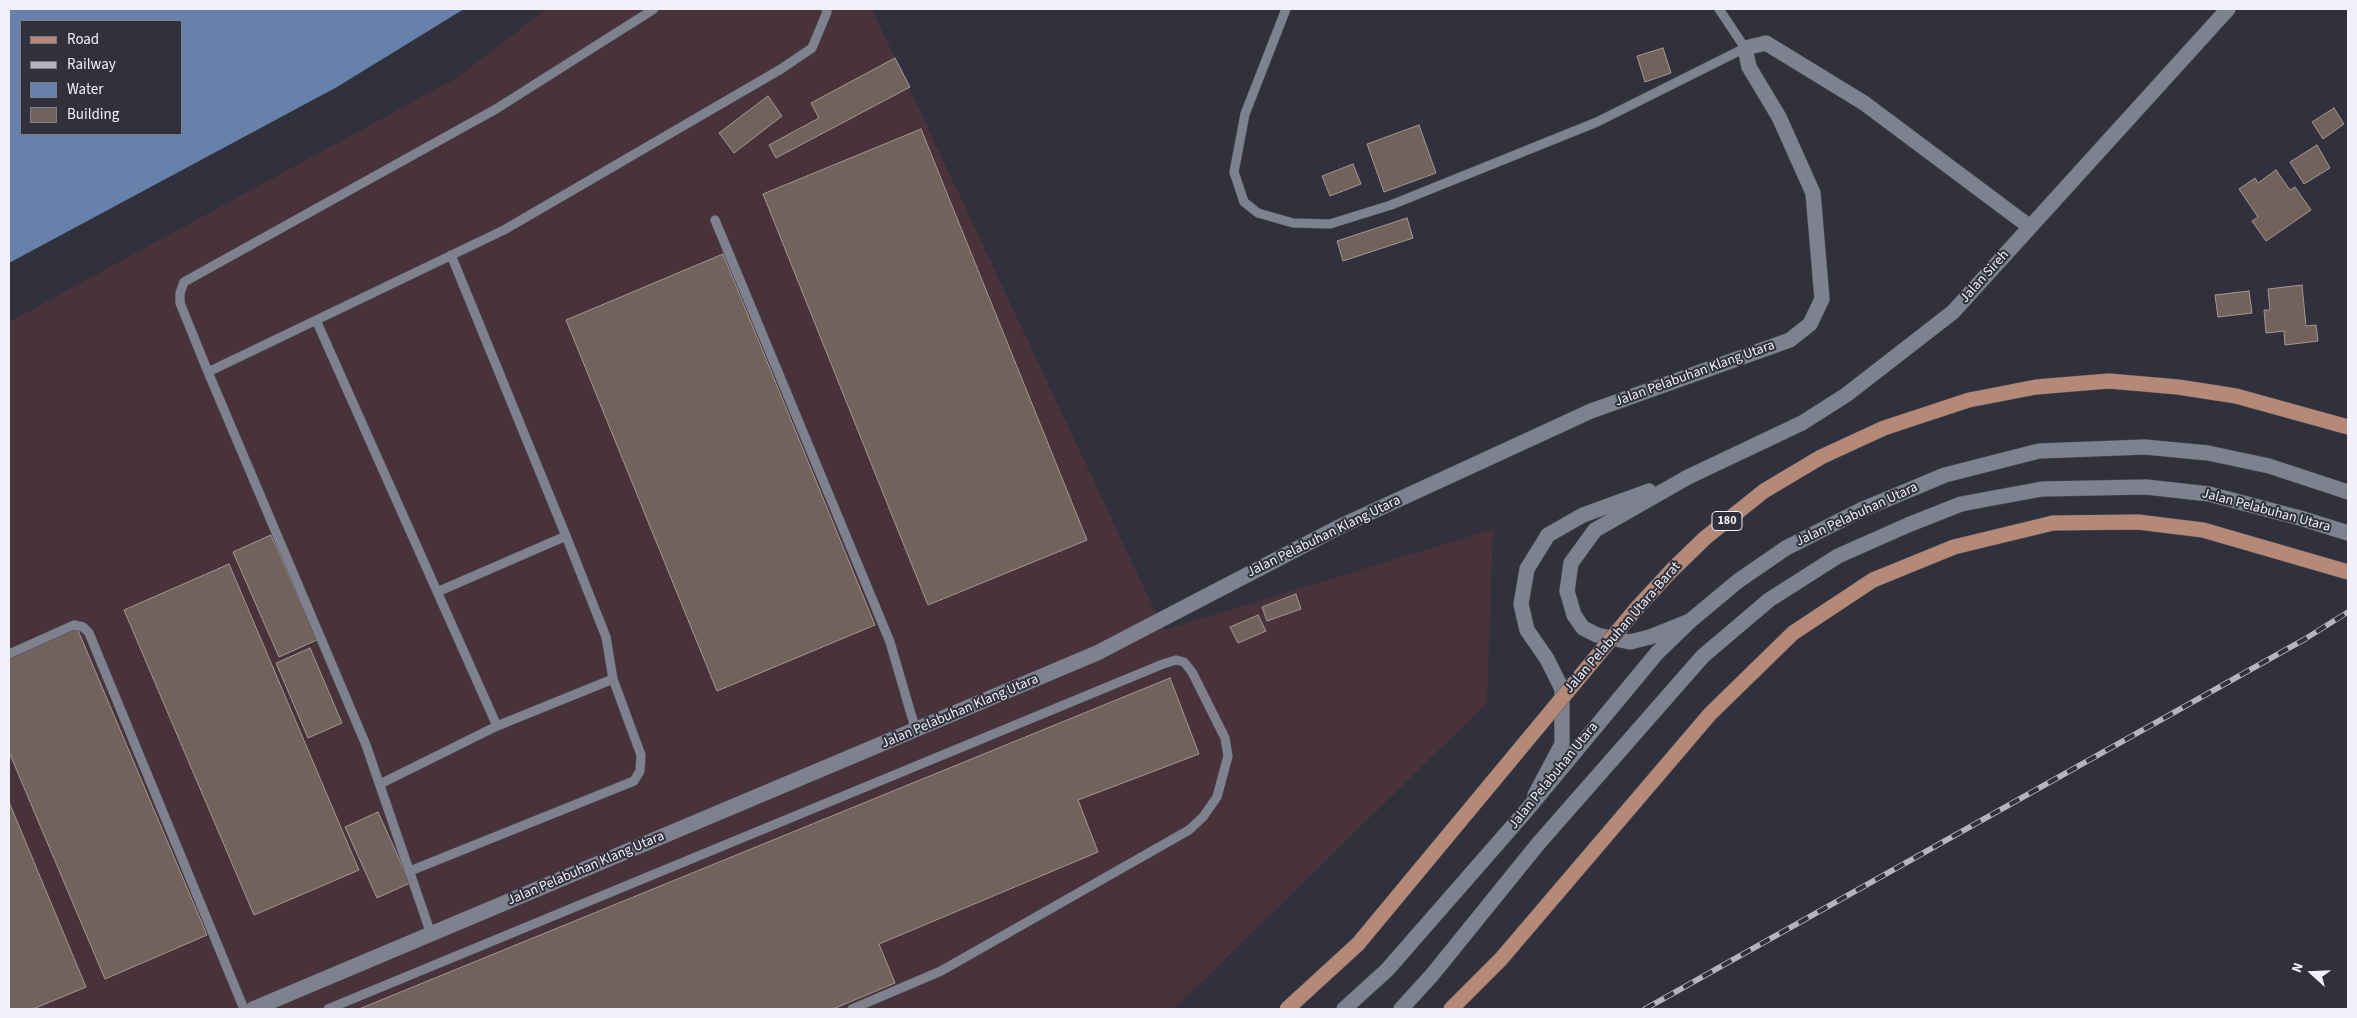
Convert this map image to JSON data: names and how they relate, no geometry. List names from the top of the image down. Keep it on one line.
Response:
{"streets":{"main road":["180","Jalan Pelabuhan Utara-Barat"],"street":["Jalan Sireh","Jalan Pelabuhan Klang Utara","Jalan Pelabuhan Utara"]},"legend":["Road","Railway","Water","Building"],"north":"left"}
